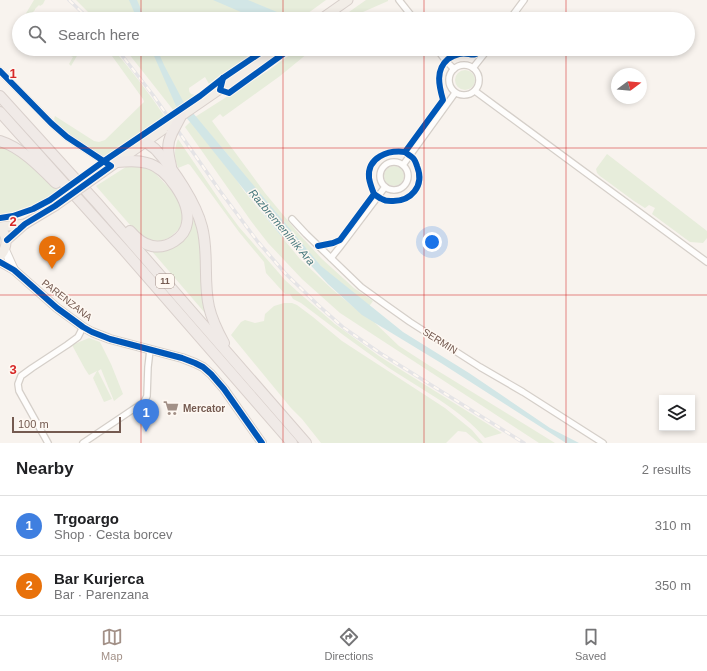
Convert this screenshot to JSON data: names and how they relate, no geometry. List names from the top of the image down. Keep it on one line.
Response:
{"streets":{"highway":["11"],"street":["PARENZANA","SERMIN"]},"water":["Razbremenilnik Ara"],"places":{"supermarket":["Mercator"]},"scale_bar":"100 m","north":"right","page":{"search":"Search here","pins":["2","1"],"scale":"100 m","heading":["Nearby","2 results"],"list":[{"mark":"1","name":"Trgoargo","note":"Shop · Cesta borcev","value":"310 m"},{"mark":"2","name":"Bar Kurjerca","note":"Bar · Parenzana","value":"350 m"}],"nav":["Map","Directions","Saved"]},"grid":{"rows":["1","2","3"]}}
